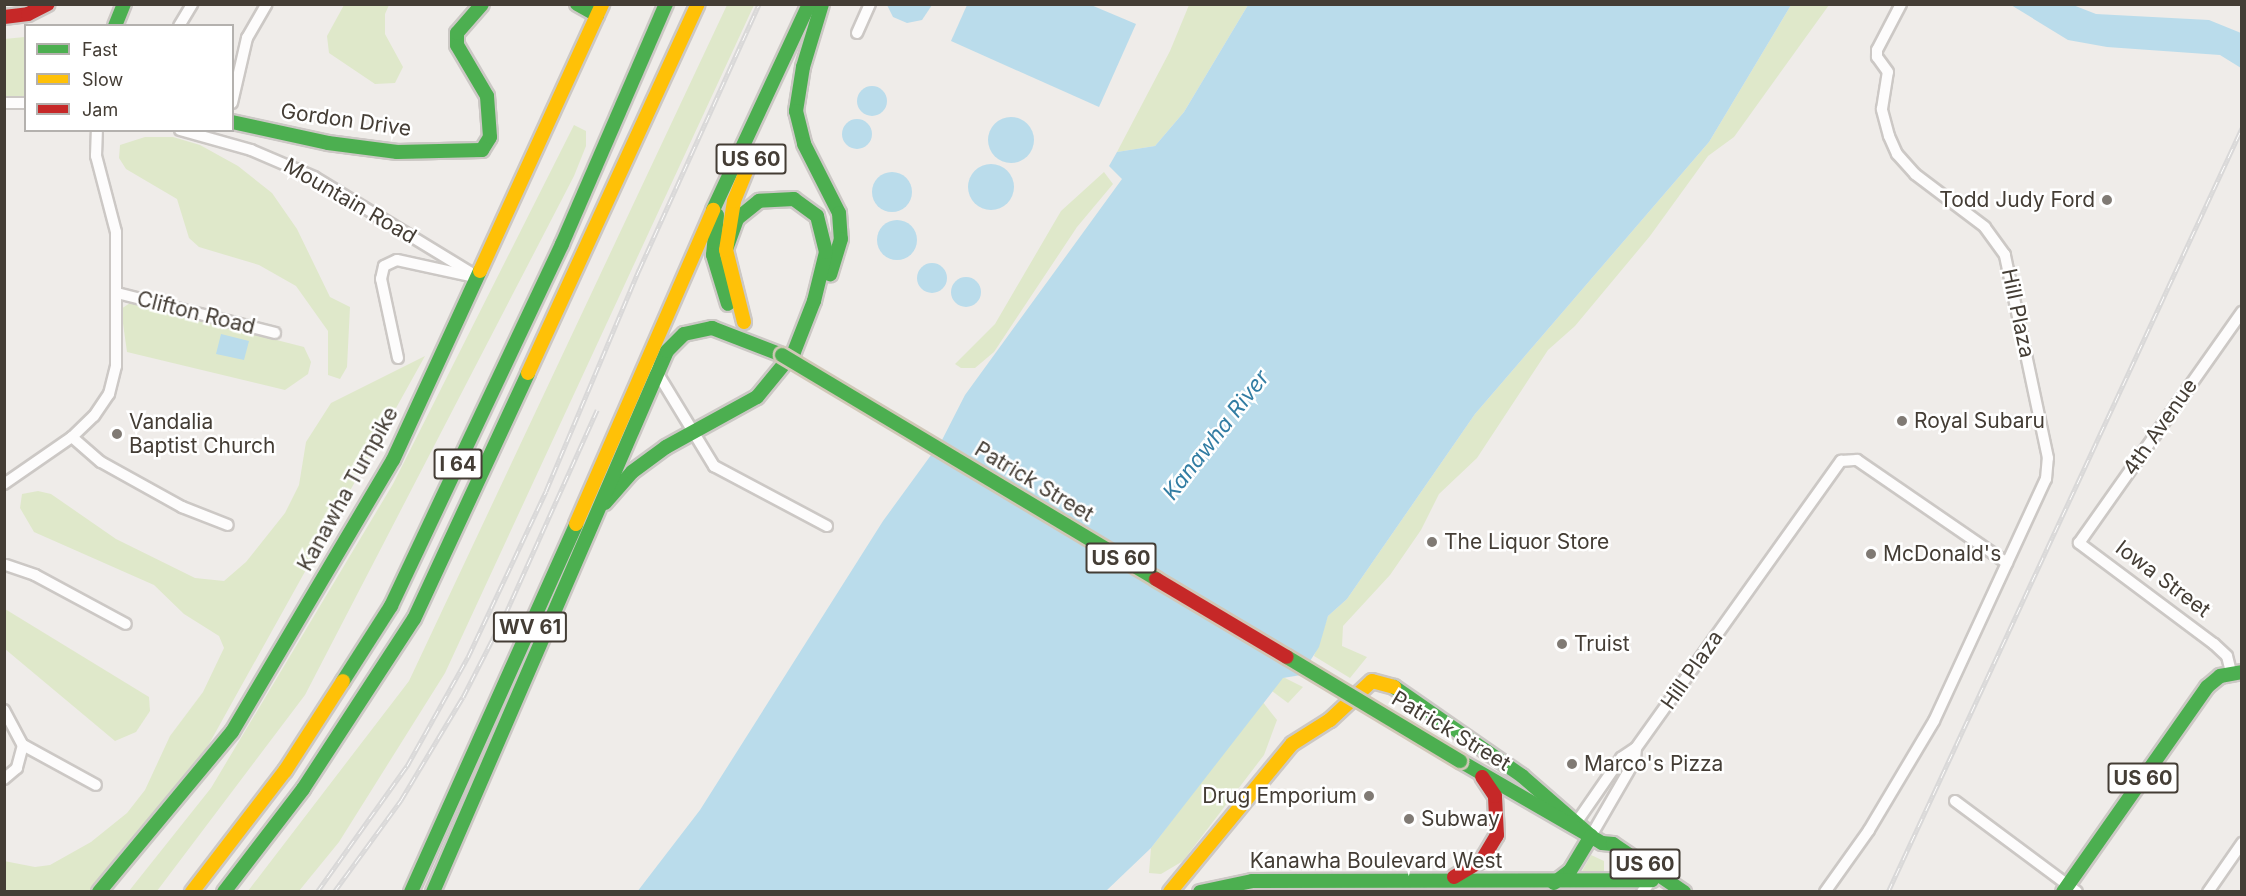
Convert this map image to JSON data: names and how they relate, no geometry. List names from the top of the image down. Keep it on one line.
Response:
{"streets":{"main road":["Gordon Drive","US 60","I 64","Patrick Street","Kanawha Turnpike","WV 61","Kanawha Boulevard West"],"street":["Mountain Road","Clifton Road","Hill Plaza","4th Avenue","Iowa Street"]},"crossings":[["US 60","Hill Plaza"],["US 60","Patrick Street"],["US 60","Iowa Street"],["US 60","Kanawha Boulevard West"],["Mountain Road","Kanawha Turnpike"],["Hill Plaza","Patrick Street"],["4th Avenue","Iowa Street"]],"water":["Kanawha River"],"places":["Todd Judy Ford","Royal Subaru","Vandalia Baptist Church","The Liquor Store","McDonald's","Truist","Marco's Pizza","Drug Emporium","Subway"],"legend":["Fast","Slow","Jam"]}
